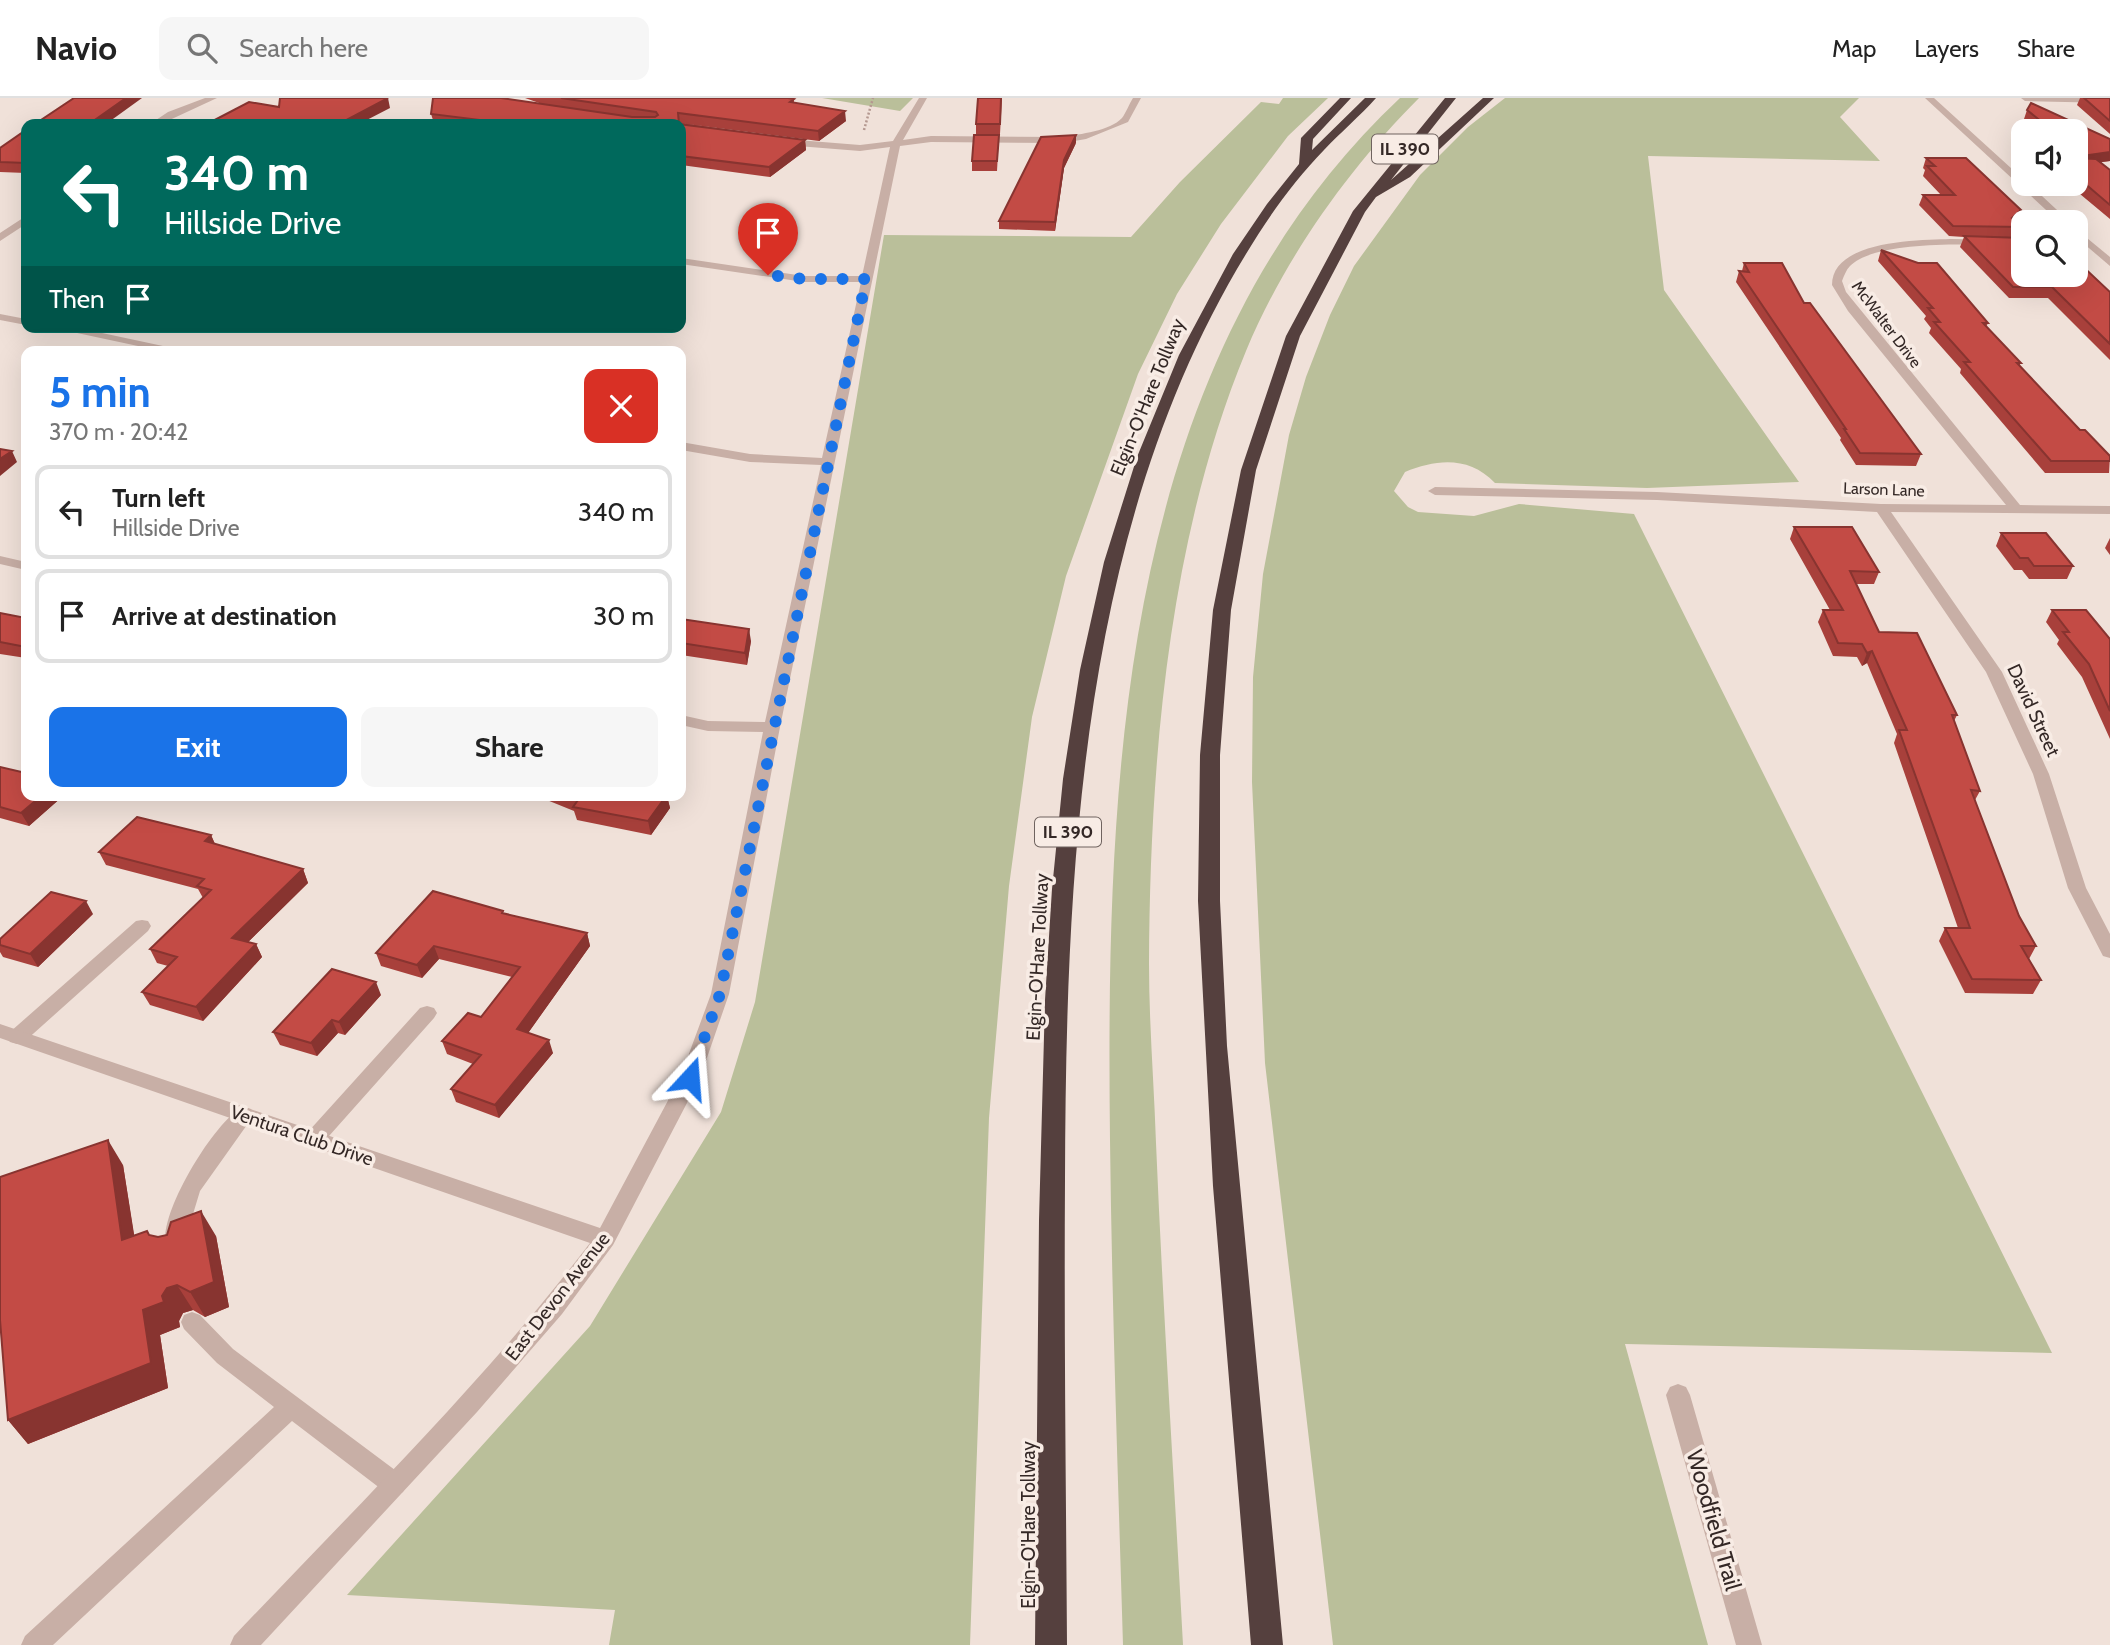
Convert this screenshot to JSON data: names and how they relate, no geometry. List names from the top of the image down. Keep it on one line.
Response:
{"streets":{"highway":["IL 390","Elgin-O'Hare Tollway"],"street":["McWalter Drive","Larson Lane","David Street","Ventura Club Drive","East Devon Avenue","Woodfield Trail"]},"crossings":[["McWalter Drive","Larson Lane"],["Larson Lane","David Street"],["Ventura Club Drive","East Devon Avenue"]],"page":{"header":"Navio","search":"Search here","nav":["Map","Layers","Share"],"turn":["340 m","Hillside Drive"],"then":"Then","heading":["5 min","370 m · 20:42"],"list":[{"name":"Turn left","note":"Hillside Drive","value":"340 m"},{"name":"Arrive at destination","value":"30 m"}],"buttons":["Exit","Share"]}}
